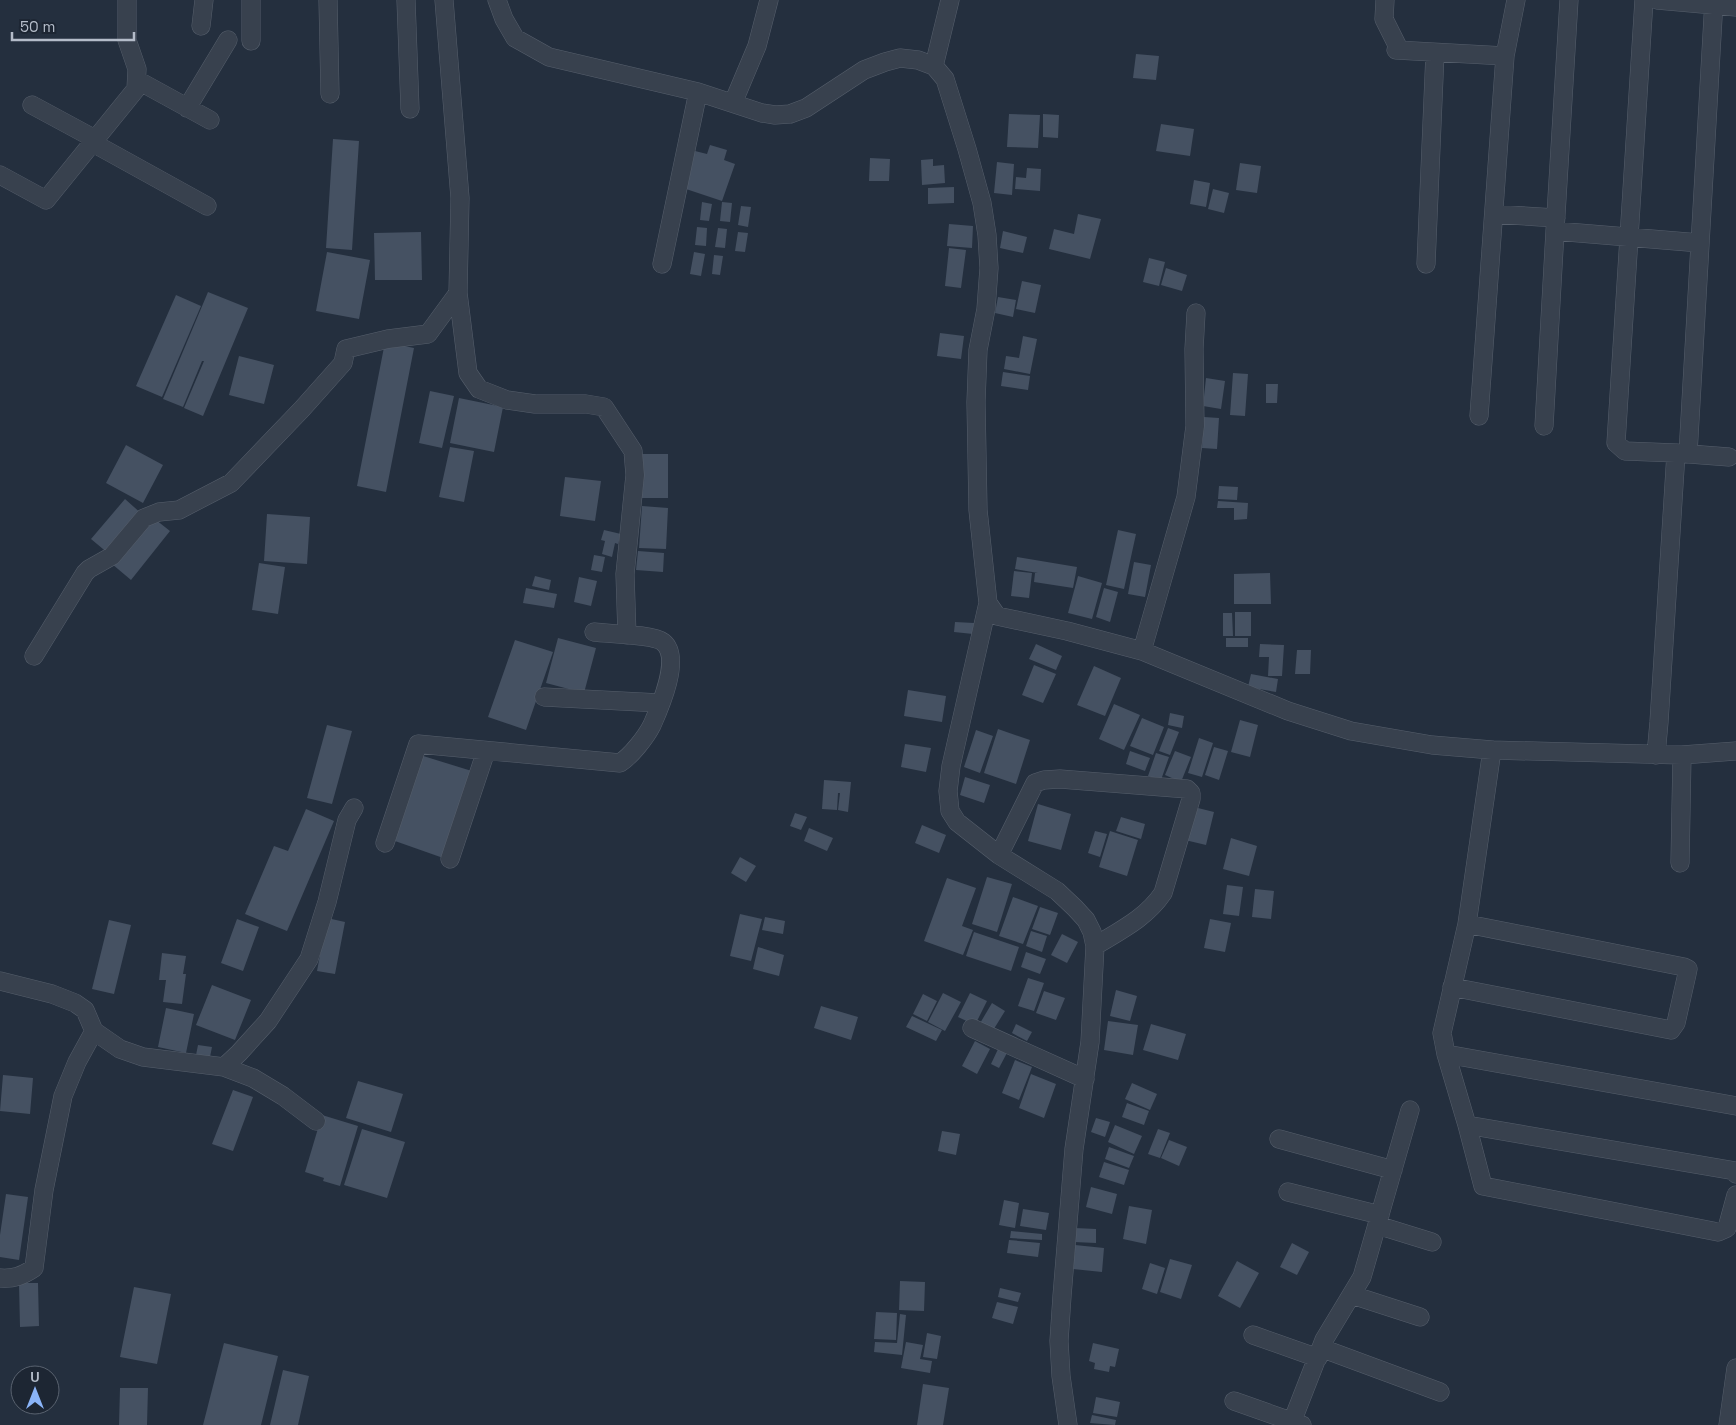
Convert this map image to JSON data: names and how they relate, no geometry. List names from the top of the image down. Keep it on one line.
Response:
{"scale_bar":"50 m","north":"top"}
